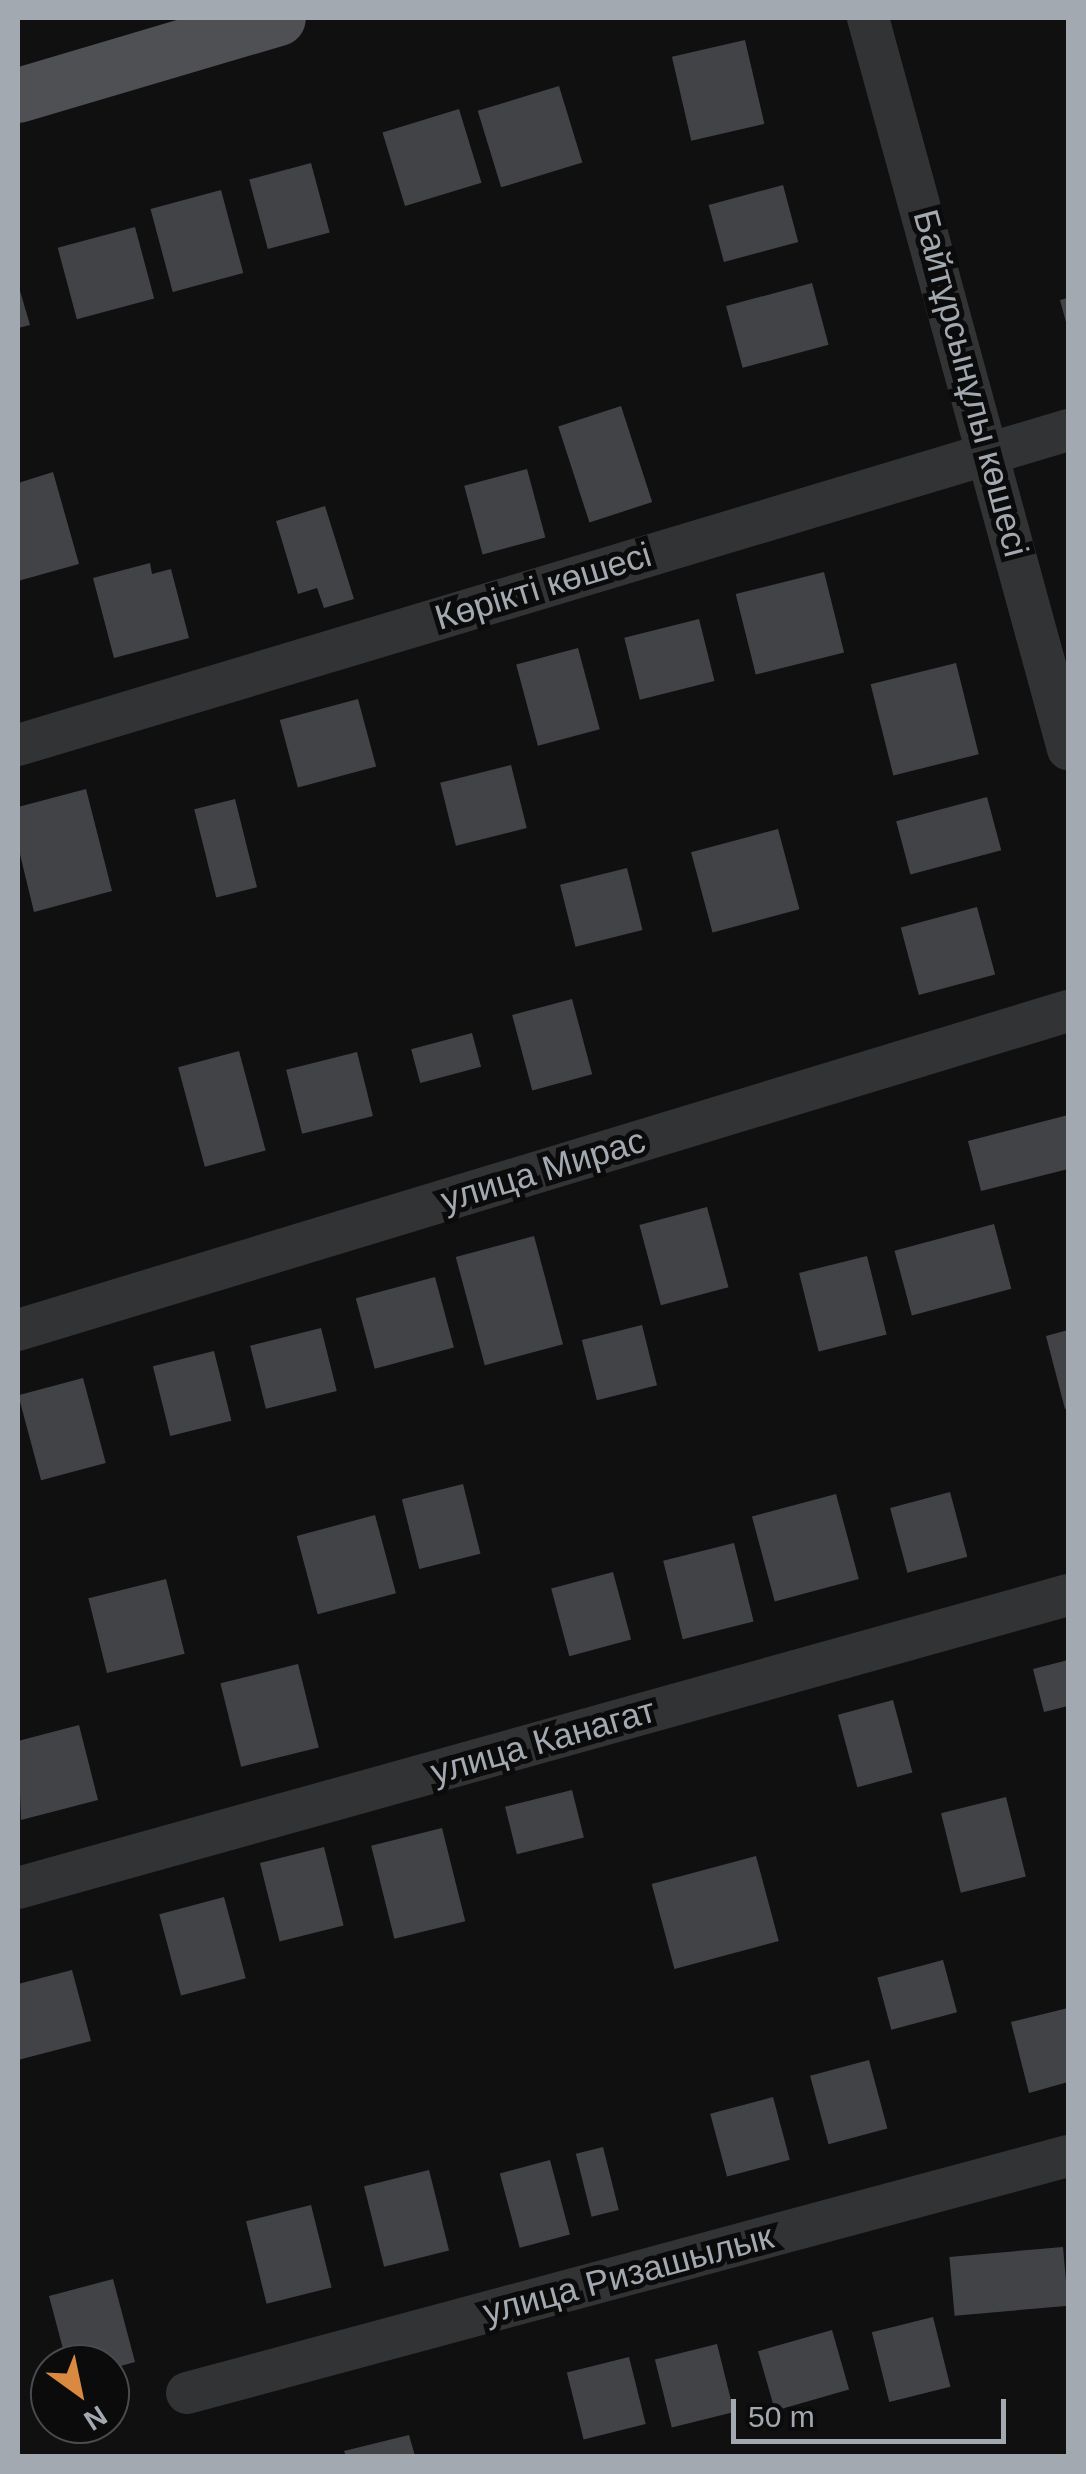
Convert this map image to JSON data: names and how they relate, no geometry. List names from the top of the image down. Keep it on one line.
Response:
{"streets":{"street":["Байтұрсынұлы көшесі","Көрікті көшесі","улица Мирас","улица Канагат","улица Ризашылык"]},"crossings":[["Байтұрсынұлы көшесі","Көрікті көшесі"]],"scale_bar":"50 m","north":"bottom right"}
